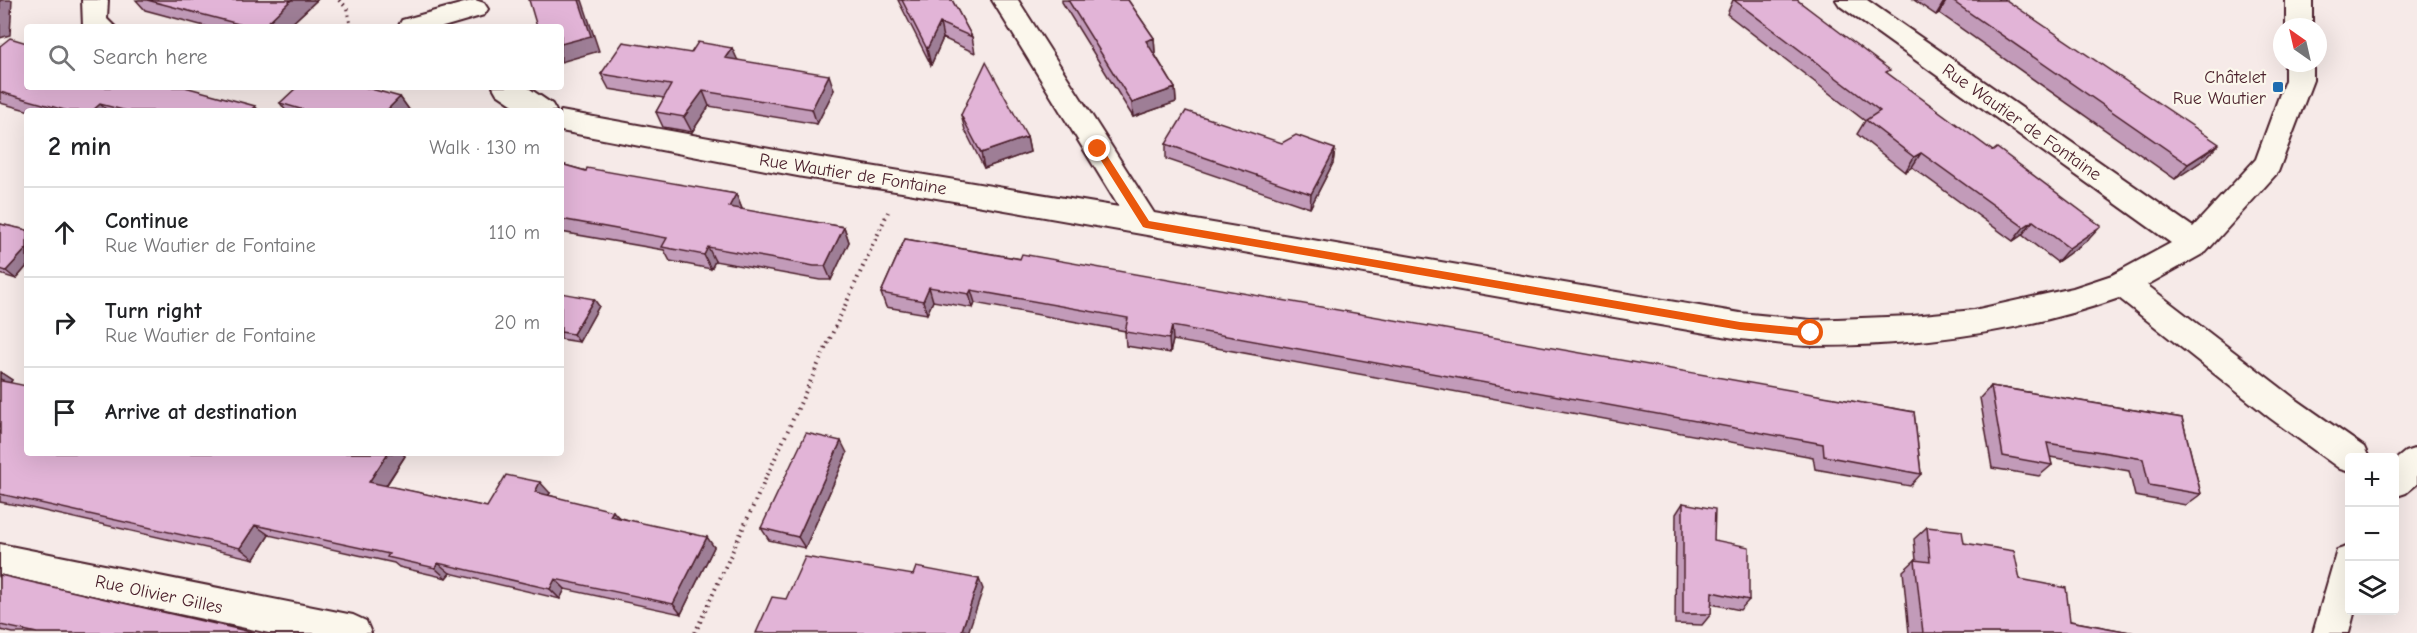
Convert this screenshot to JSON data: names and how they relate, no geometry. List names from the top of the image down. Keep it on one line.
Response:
{"streets":{"street":["Rue Wautier de Fontaine","Rue Olivier Gilles"]},"places":{"transit":["Châtelet Rue Wautier"]},"north":"top left","page":{"search":"Search here","heading":["2 min","Walk · 130 m"],"list":[["Continue","Rue Wautier de Fontaine","110 m"],["Turn right","Rue Wautier de Fontaine","20 m"],"Arrive at destination"],"map_buttons":["+","−"]}}
